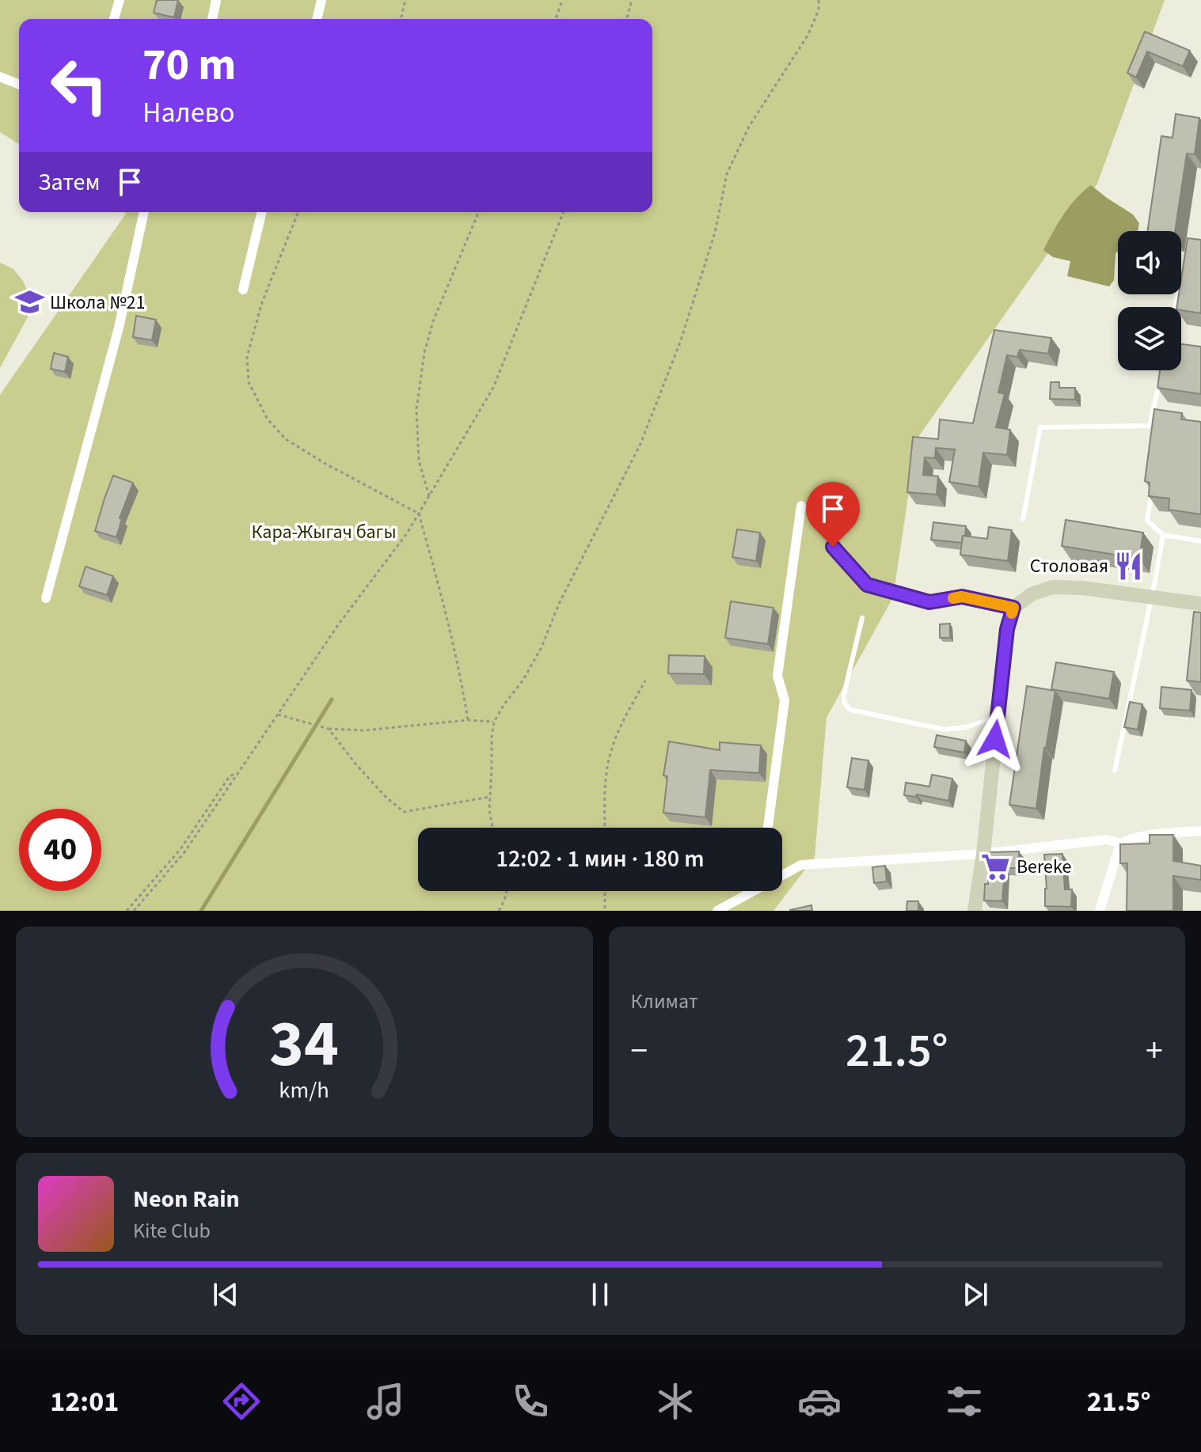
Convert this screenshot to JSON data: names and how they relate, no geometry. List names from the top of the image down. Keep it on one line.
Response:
{"parks":["Кара-Жыгач багы"],"places":{"school or university":["Школа №21"],"restaurant":["Столовая"],"supermarket":["Bereke"]},"page":{"turn":["70 m","Налево"],"then":"Затем","limit":"40","trip":"12:02 · 1 мин · 180 m","tile":"Климат","heat":["−","21.5°","+"],"song":["Neon Rain","Kite Club"],"tabs":["12:01","21.5°"],"gauge":["34","km/h"]}}
